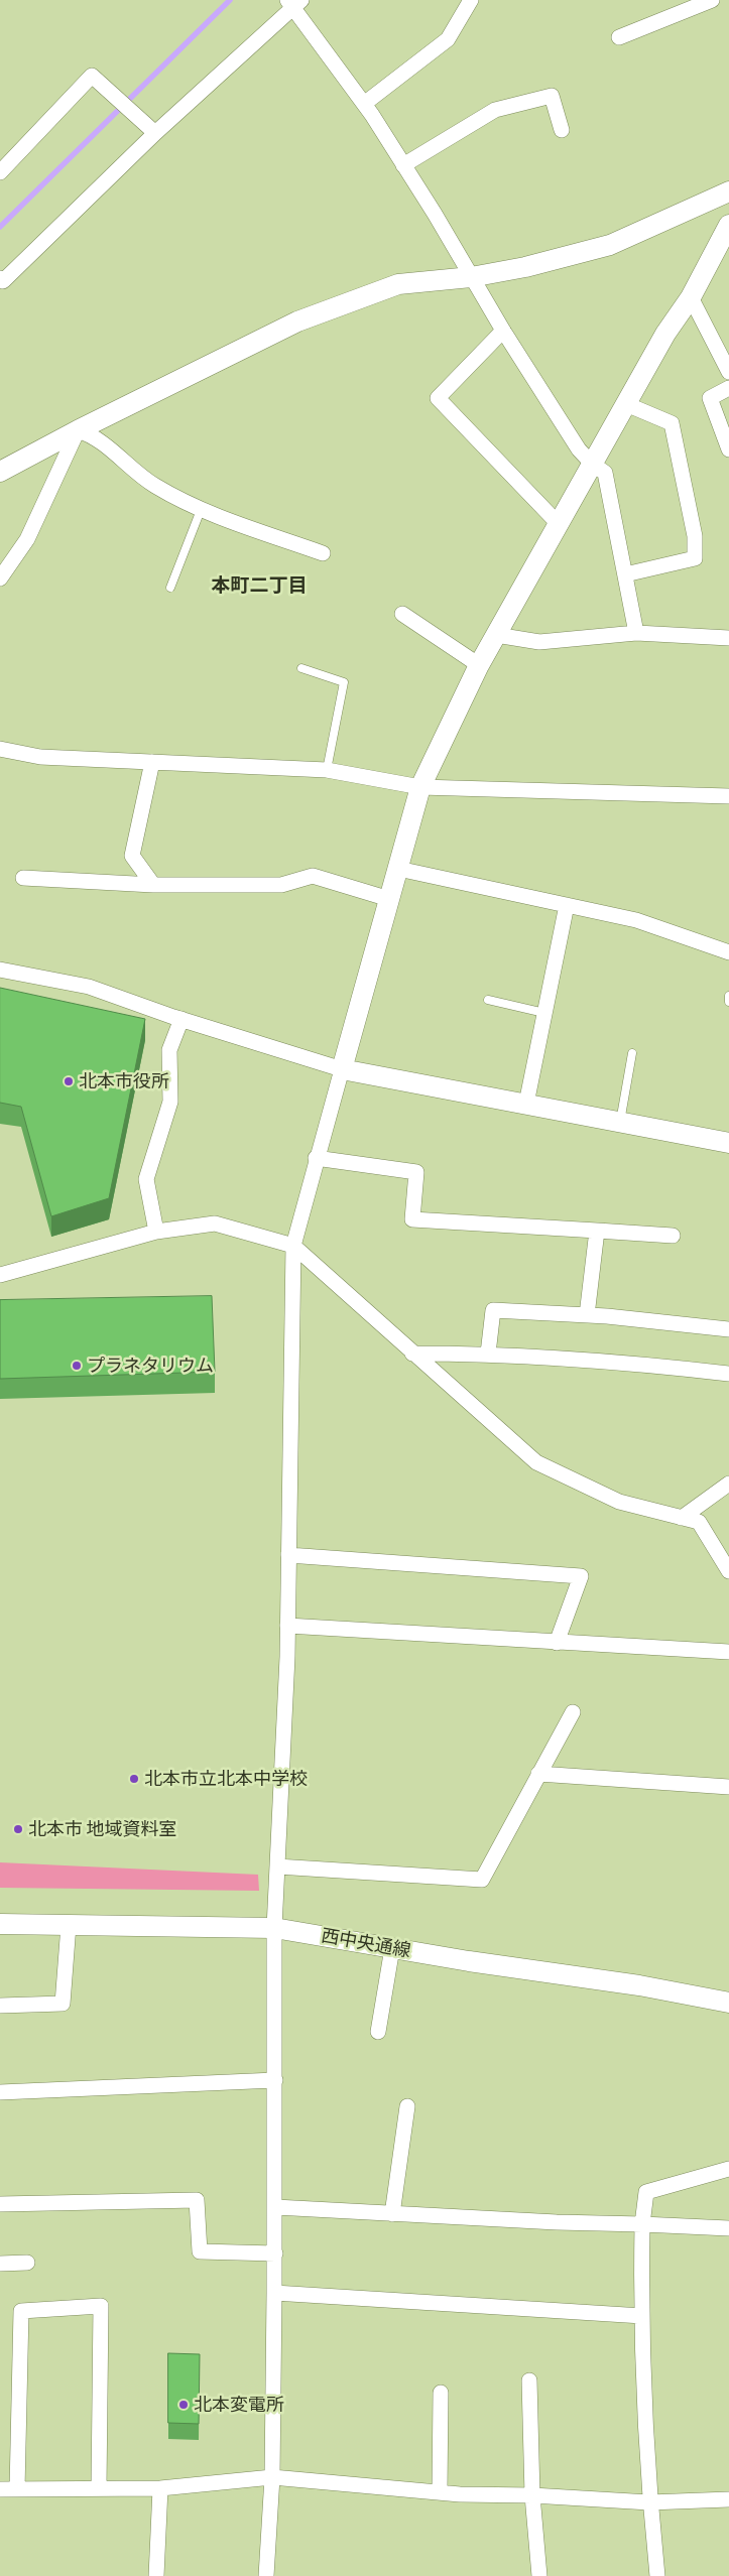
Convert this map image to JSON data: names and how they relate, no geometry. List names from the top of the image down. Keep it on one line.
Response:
{"streets":{"street":["西中央通線"]},"districts":["本町二丁目"],"places":["北本市役所","プラネタリウム","北本市立北本中学校","北本市 地域資料室","北本変電所"]}
